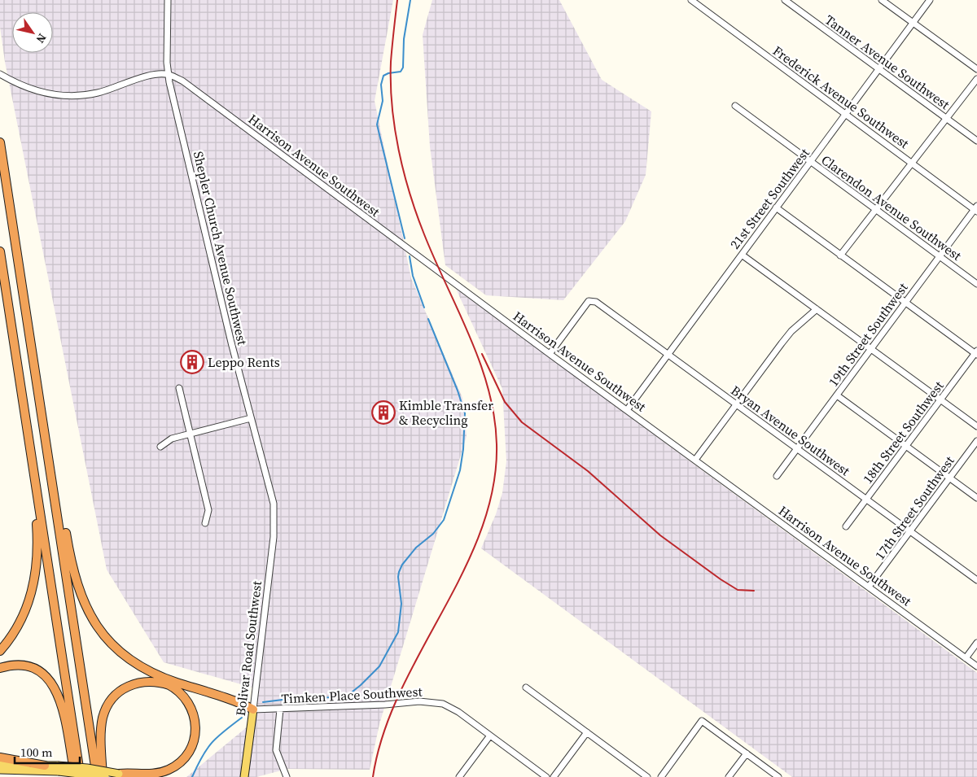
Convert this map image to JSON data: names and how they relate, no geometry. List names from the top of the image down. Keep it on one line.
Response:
{"streets":{"main road":["Bolivar Road Southwest"],"street":["Tanner Avenue Southwest","Frederick Avenue Southwest","Harrison Avenue Southwest","21st Street Southwest","Clarendon Avenue Southwest","Shepler Church Avenue Southwest","19th Street Southwest","Bryan Avenue Southwest","18th Street Southwest","17th Street Southwest","Timken Place Southwest"]},"crossings":[["Tanner Avenue Southwest","21st Street Southwest"],["Frederick Avenue Southwest","21st Street Southwest"],["Frederick Avenue Southwest","19th Street Southwest"],["Harrison Avenue Southwest","21st Street Southwest"],["Harrison Avenue Southwest","Shepler Church Avenue Southwest"],["Harrison Avenue Southwest","Bryan Avenue Southwest"],["Harrison Avenue Southwest","17th Street Southwest"],["21st Street Southwest","Clarendon Avenue Southwest"],["21st Street Southwest","Bryan Avenue Southwest"],["Clarendon Avenue Southwest","19th Street Southwest"],["Shepler Church Avenue Southwest","Bolivar Road Southwest"],["19th Street Southwest","Bryan Avenue Southwest"],["Bryan Avenue Southwest","18th Street Southwest"],["Bryan Avenue Southwest","17th Street Southwest"],["Bolivar Road Southwest","Timken Place Southwest"]],"places":{"building":["Leppo Rents","Kimble Transfer & Recycling"]},"scale_bar":"100 m","north":"bottom right"}
